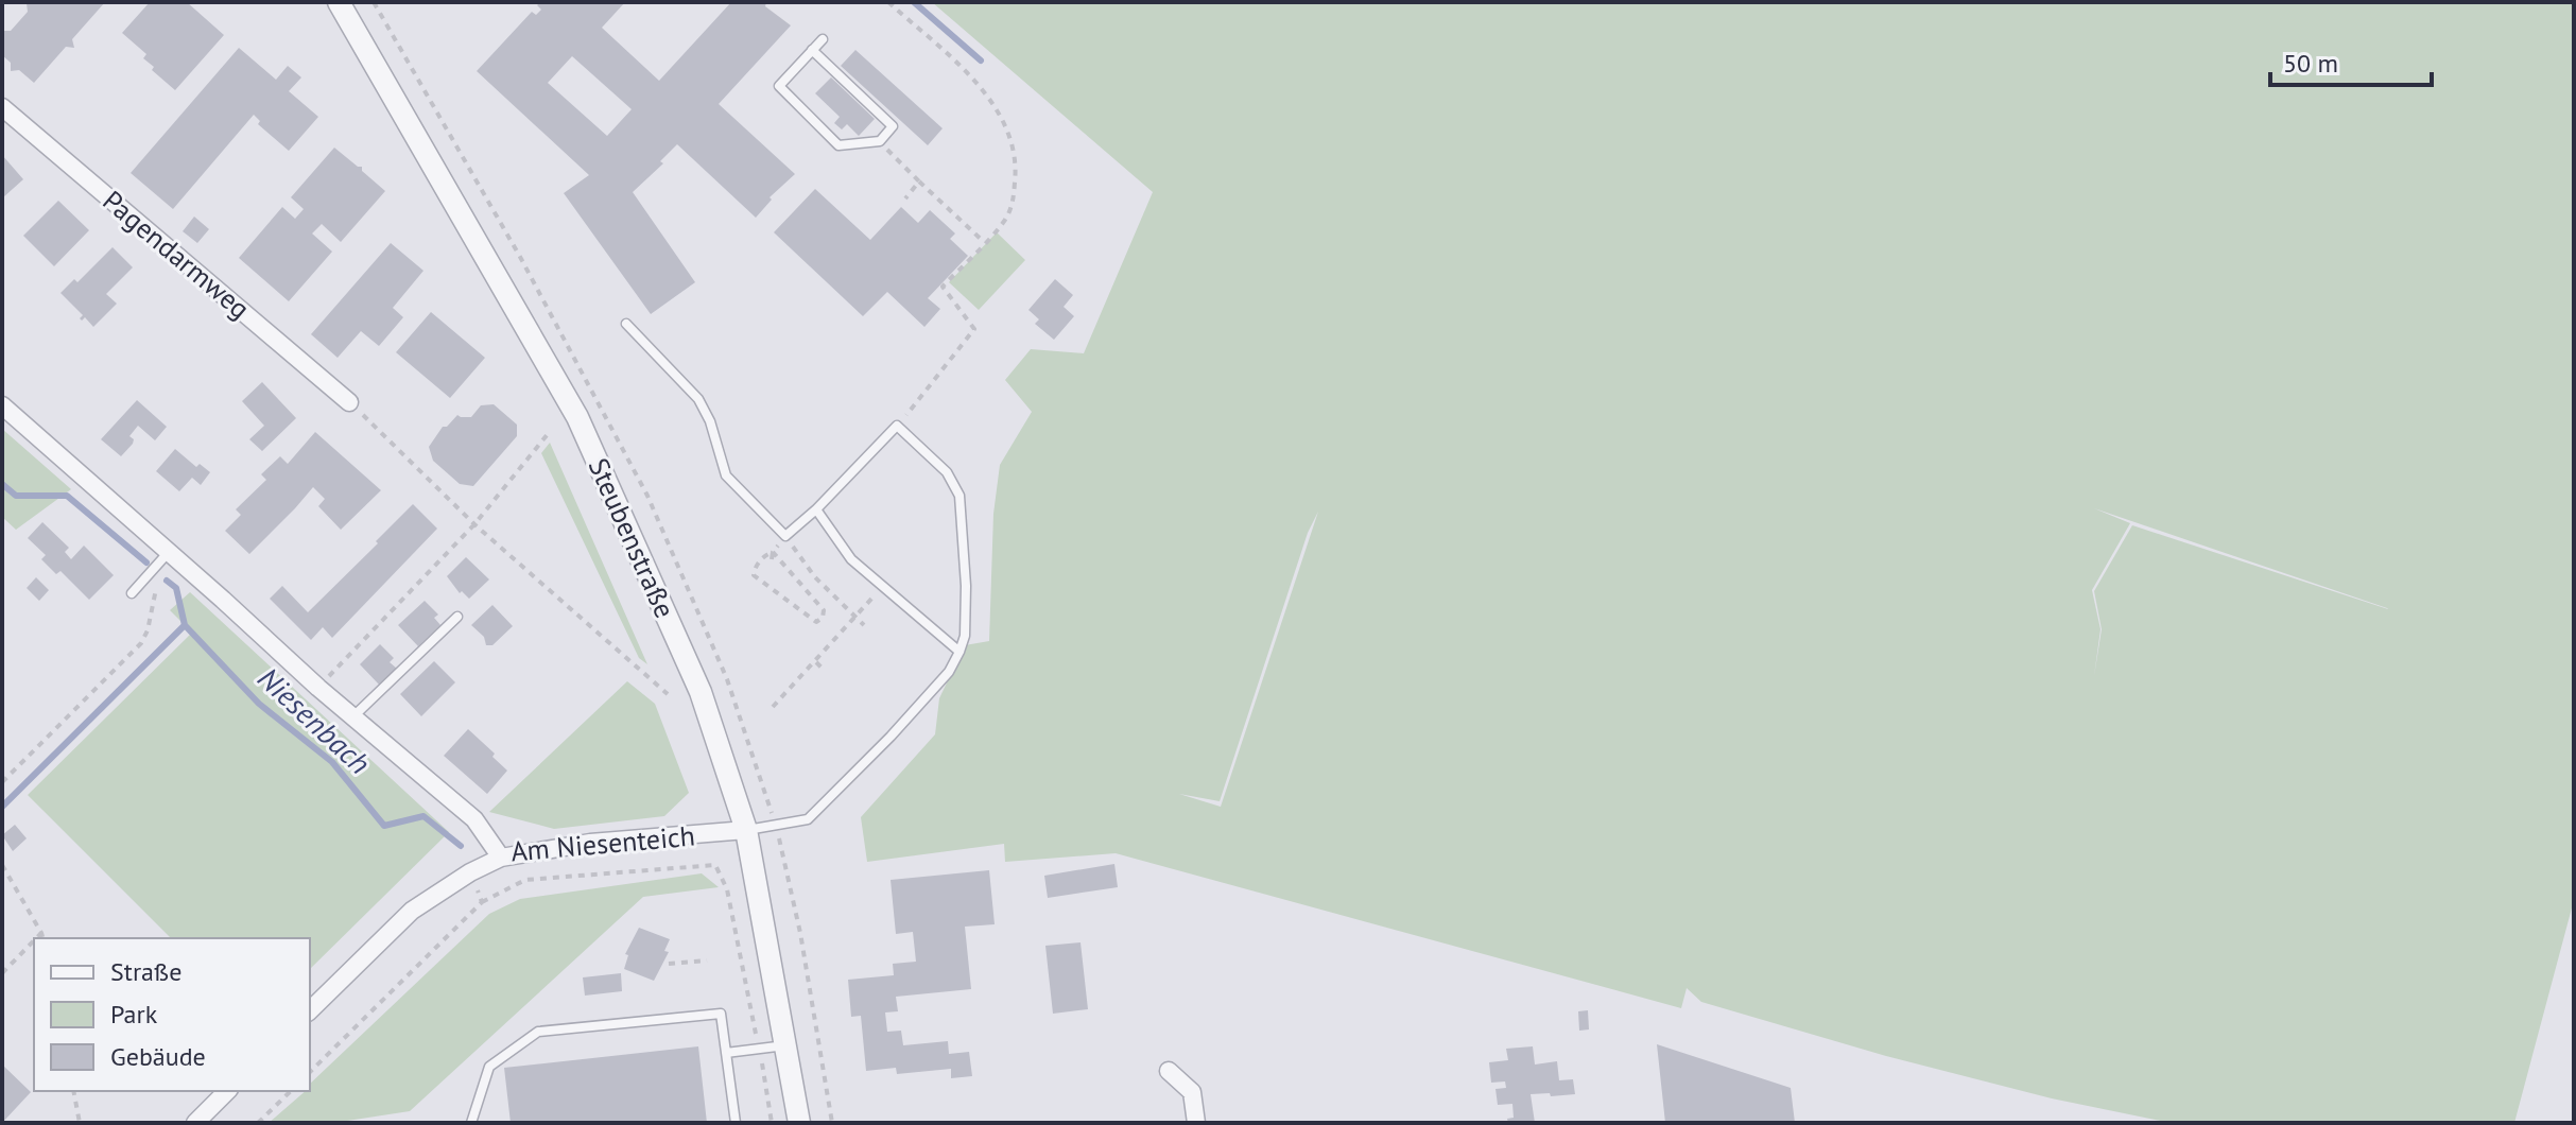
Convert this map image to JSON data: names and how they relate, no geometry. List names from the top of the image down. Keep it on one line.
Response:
{"streets":{"street":["Pagendarmweg","Steubenstraße","Am Niesenteich"]},"crossings":[["Steubenstraße","Am Niesenteich"]],"water":["Niesenbach"],"legend":["Straße","Park","Gebäude"],"scale_bar":"50 m"}
